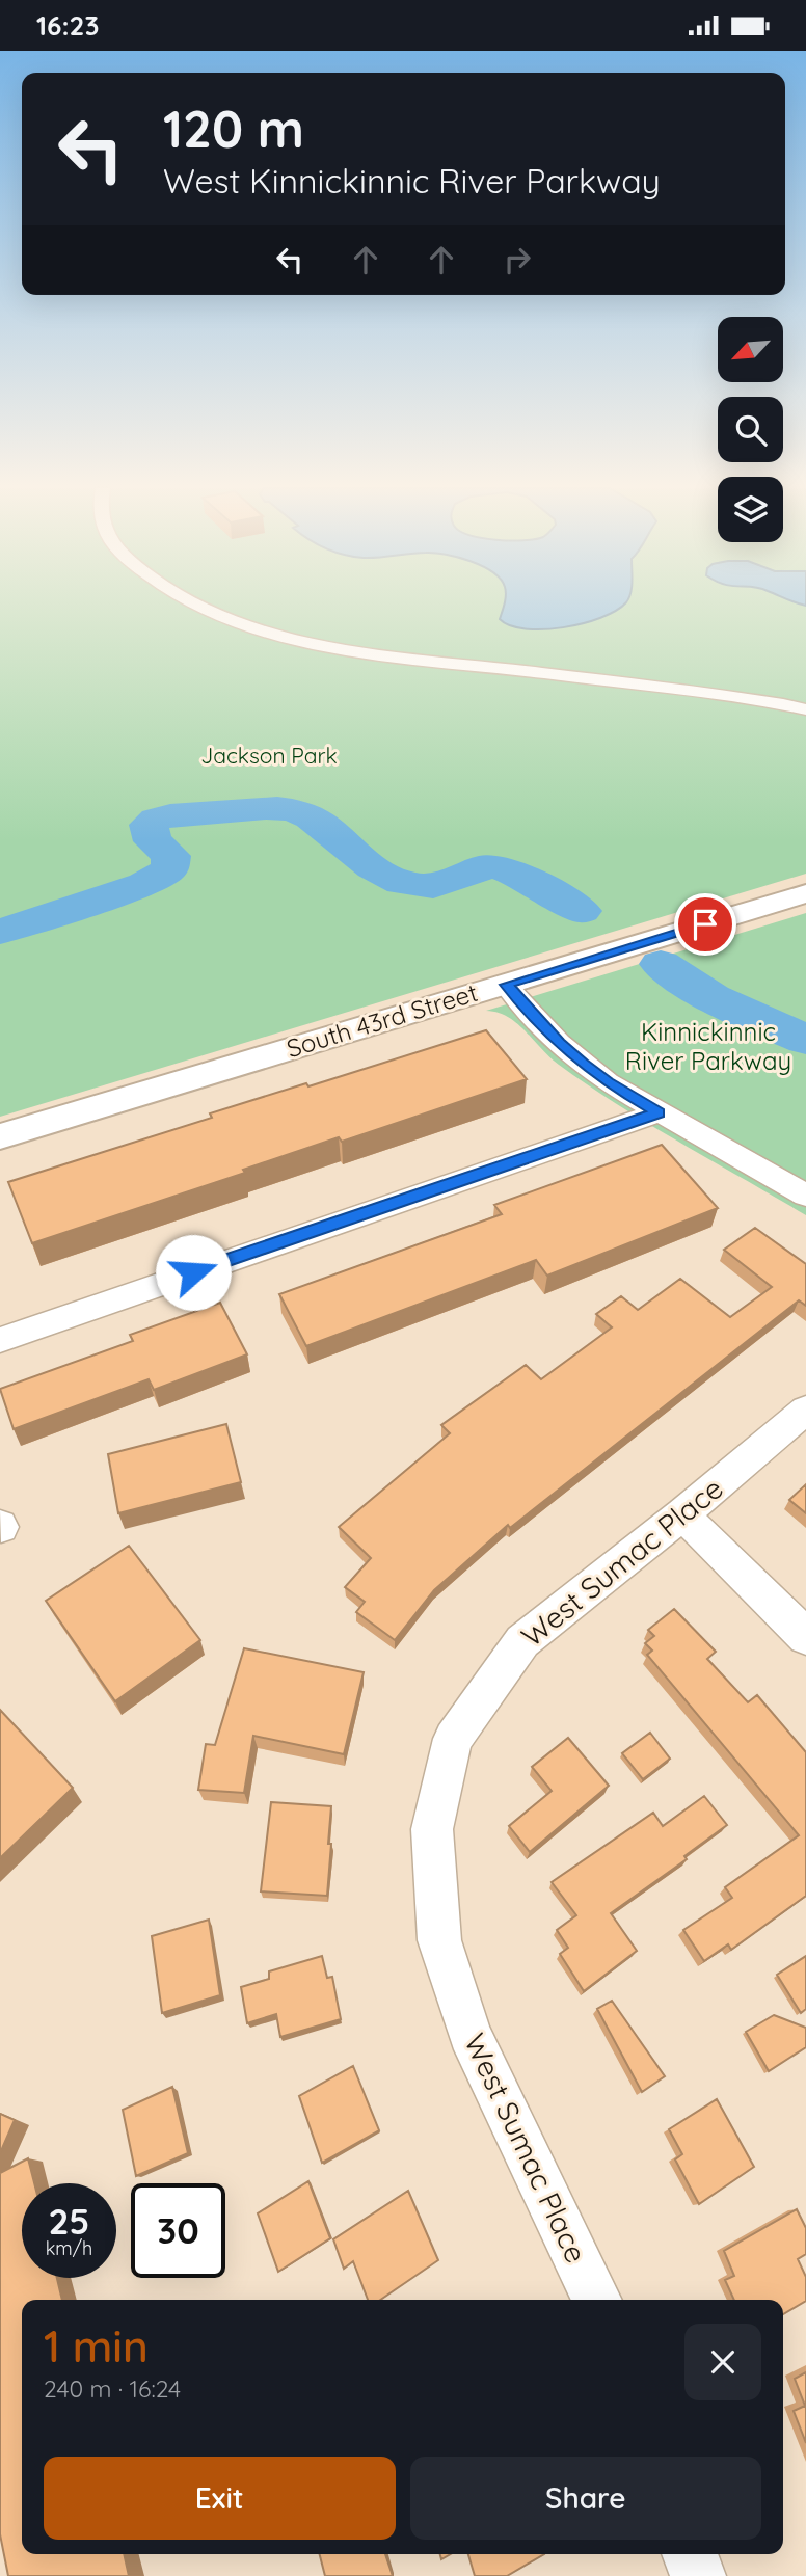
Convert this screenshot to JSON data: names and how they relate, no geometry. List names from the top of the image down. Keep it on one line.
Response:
{"streets":{"main road":["South 43rd Street"],"street":["West Sumac Place"]},"parks":["Jackson Park","Kinnickinnic River Parkway"],"north":"bottom left","page":{"status":"16:23","turn":["120 m","West Kinnickinnic River Parkway"],"speed":"25 km/h","limit":"30","heading":["1 min","240 m · 16:24"],"buttons":["Exit","Share"]}}
